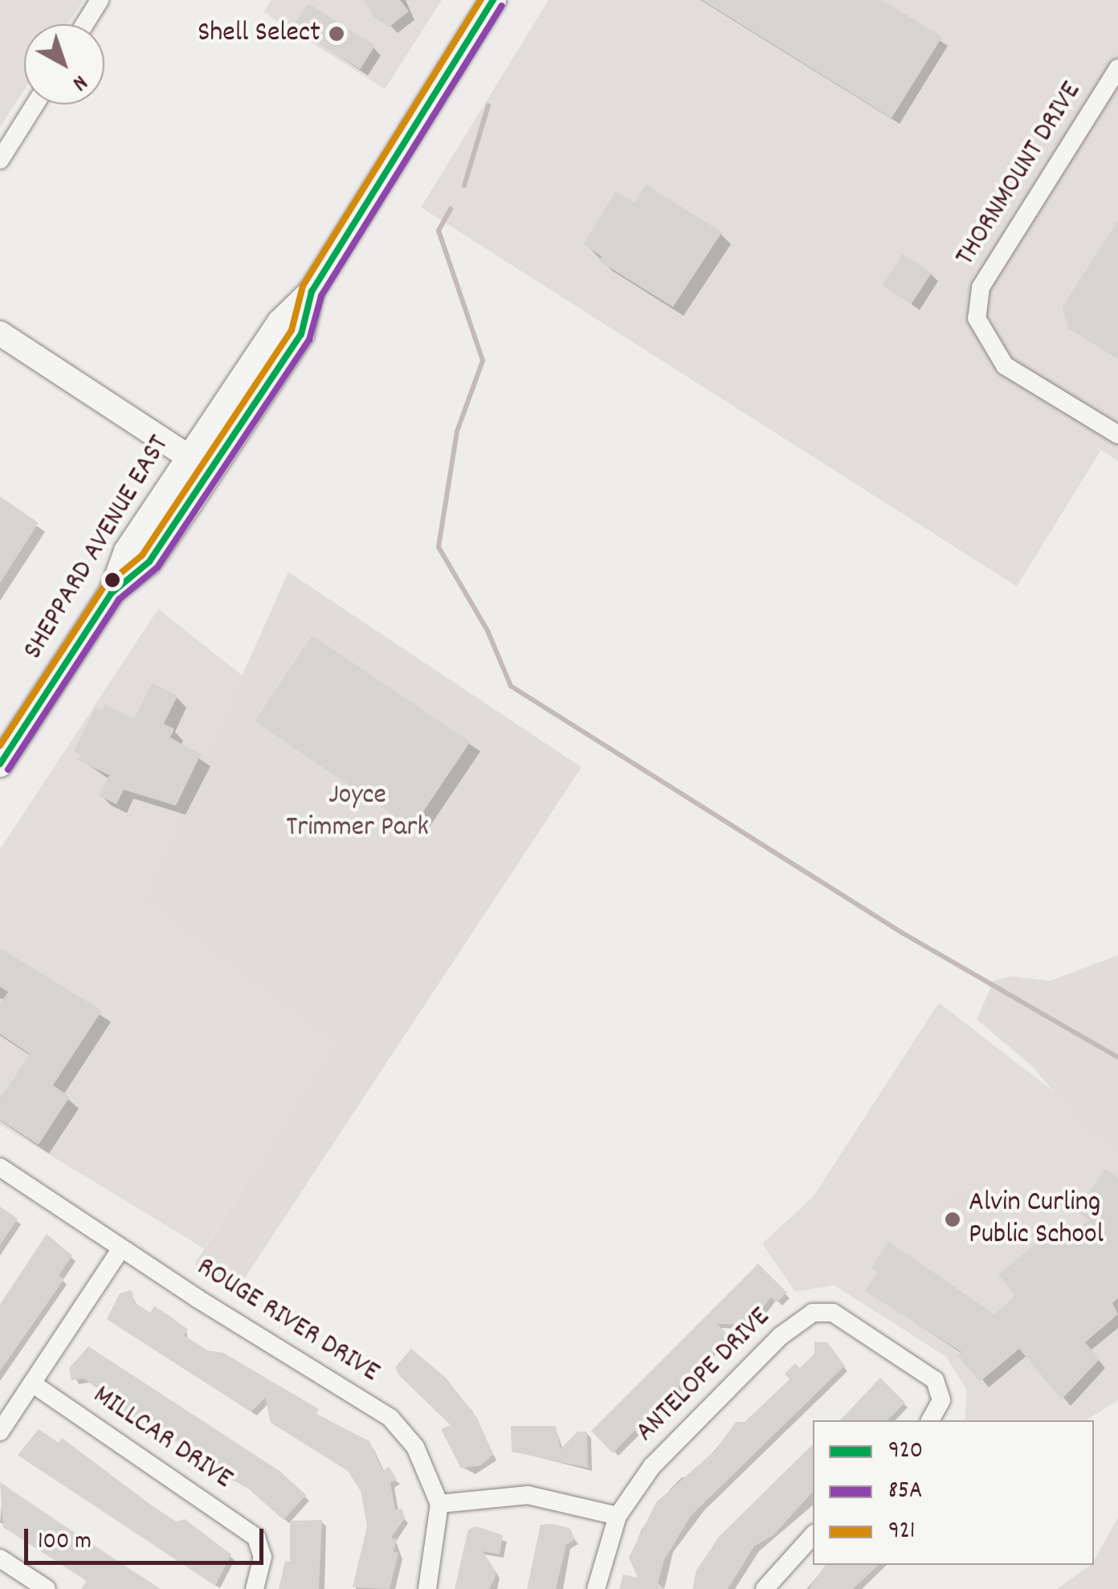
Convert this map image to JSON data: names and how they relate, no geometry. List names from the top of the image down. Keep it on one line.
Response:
{"streets":{"main road":["SHEPPARD AVENUE EAST"],"street":["THORNMOUNT DRIVE","ROUGE RIVER DRIVE","ANTELOPE DRIVE","MILLCAR DRIVE"]},"parks":["Joyce Trimmer Park"],"places":["Shell Select","Alvin Curling Public School"],"lines":["transit line 920","transit line 921","transit line 85A"],"legend":["920","85A","921"],"scale_bar":"100 m","north":"bottom right"}
